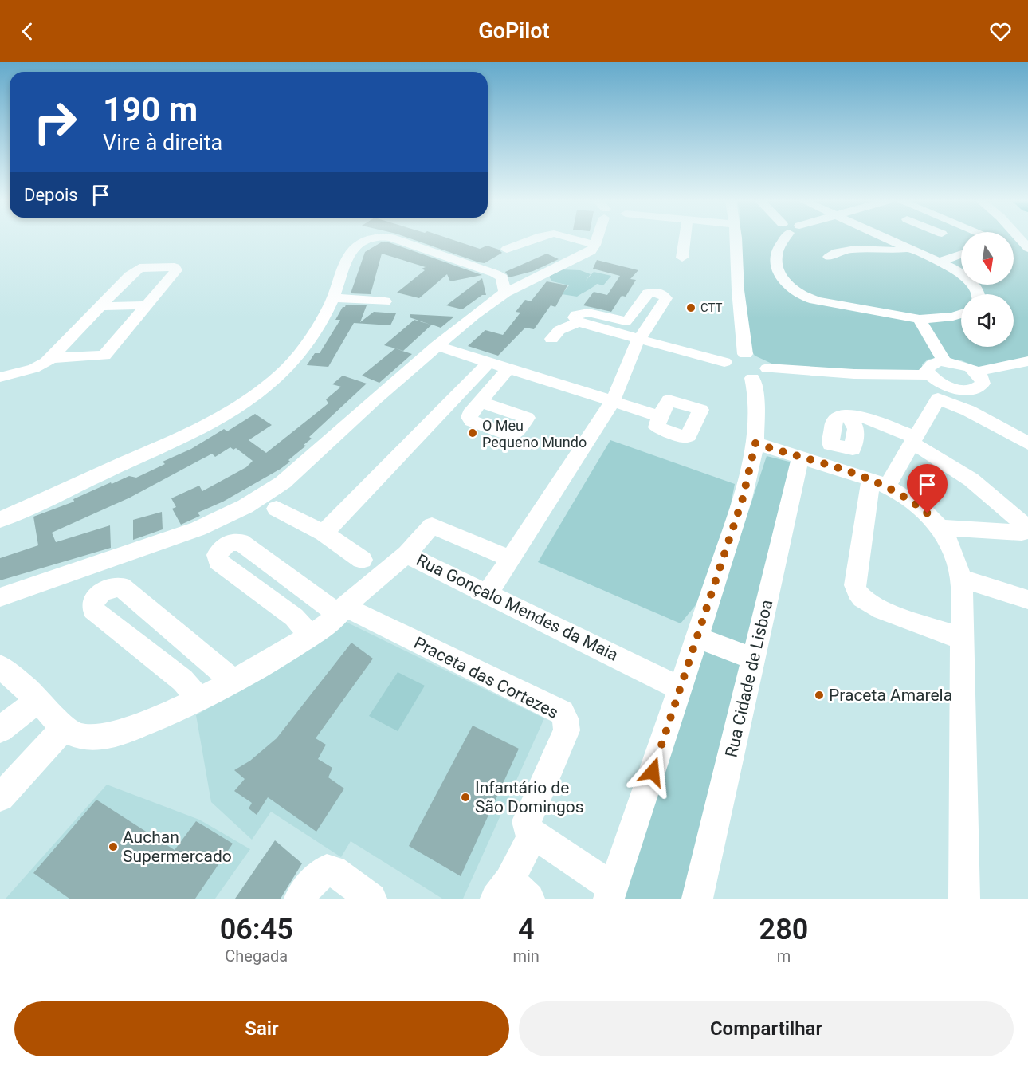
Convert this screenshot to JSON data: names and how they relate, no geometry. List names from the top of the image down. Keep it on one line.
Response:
{"streets":{"street":["Rua Gonçalo Mendes da Maia","Praceta das Cortezes","Rua Cidade de Lisboa"]},"crossings":[["Rua Gonçalo Mendes da Maia","Praceta das Cortezes"]],"places":["CTT","O Meu Pequeno Mundo","Praceta Amarela","Infantário de São Domingos","Auchan Supermercado"],"north":"bottom","page":{"header":"GoPilot","turn":["190 m","Vire à direita"],"then":"Depois","eta":["06:45","Chegada","4","min","280","m"],"buttons":["Sair","Compartilhar"]}}
